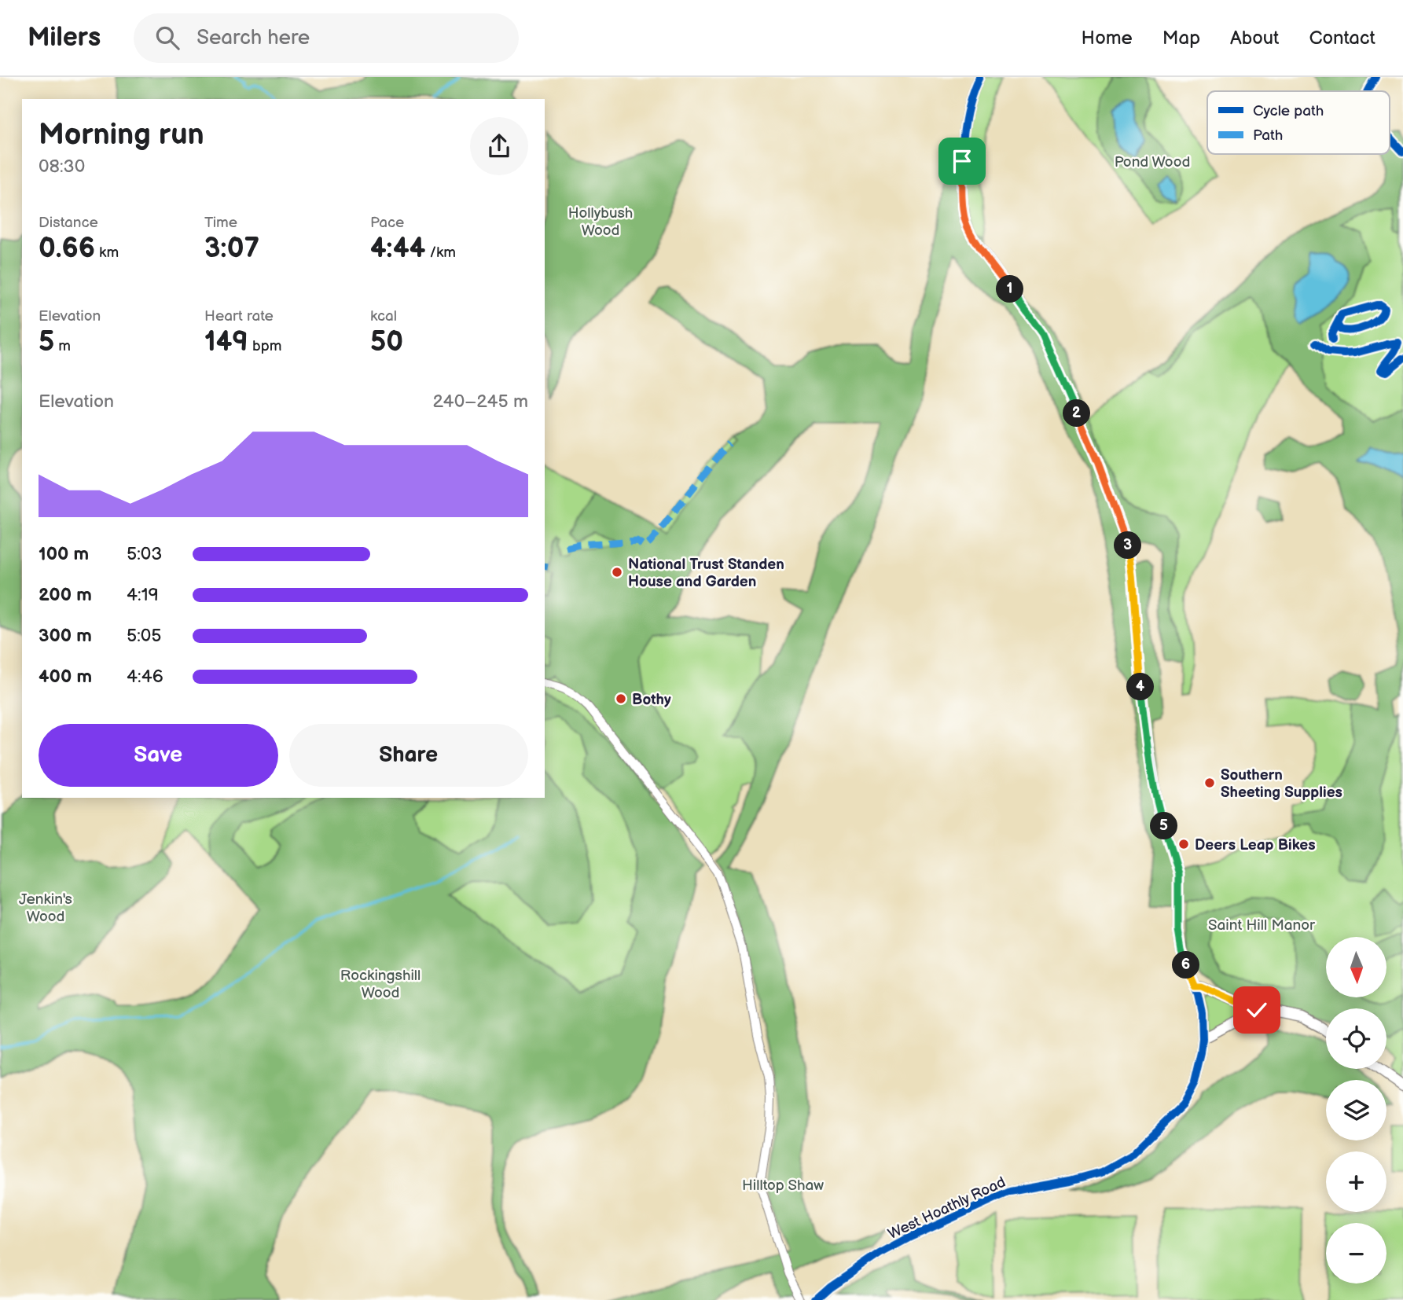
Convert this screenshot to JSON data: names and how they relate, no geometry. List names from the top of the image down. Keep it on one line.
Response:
{"streets":{"street":["West Hoathly Road"]},"parks":["Pond Wood","Hollybush Wood","Jenkin's Wood","Saint Hill Manor","Rockingshill Wood","Hilltop Shaw"],"places":["National Trust Standen House and Garden","Bothy","Southern Sheeting Supplies","Deers Leap Bikes"],"legend":["Cycle path","Path"],"north":"bottom","page":{"header":"Milers","search":"Search here","nav":["Home","Map","About","Contact"],"heading":["Morning run","08:30"],"stats":[["Distance","0.66 km"],["Time","3:07"],["Pace","4:44 /km"],["Elevation","5 m"],["Heart rate","149 bpm"],["kcal","50"]],"pins":["1","2","3","4","5","6"],"chart":["Elevation","240–245 m"],"list":[{"name":"100 m","note":"5:03"},{"name":"200 m","note":"4:19"},{"name":"300 m","note":"5:05"},{"name":"400 m","note":"4:46"}],"buttons":["Save","Share"],"map_buttons":["+","−"]}}
